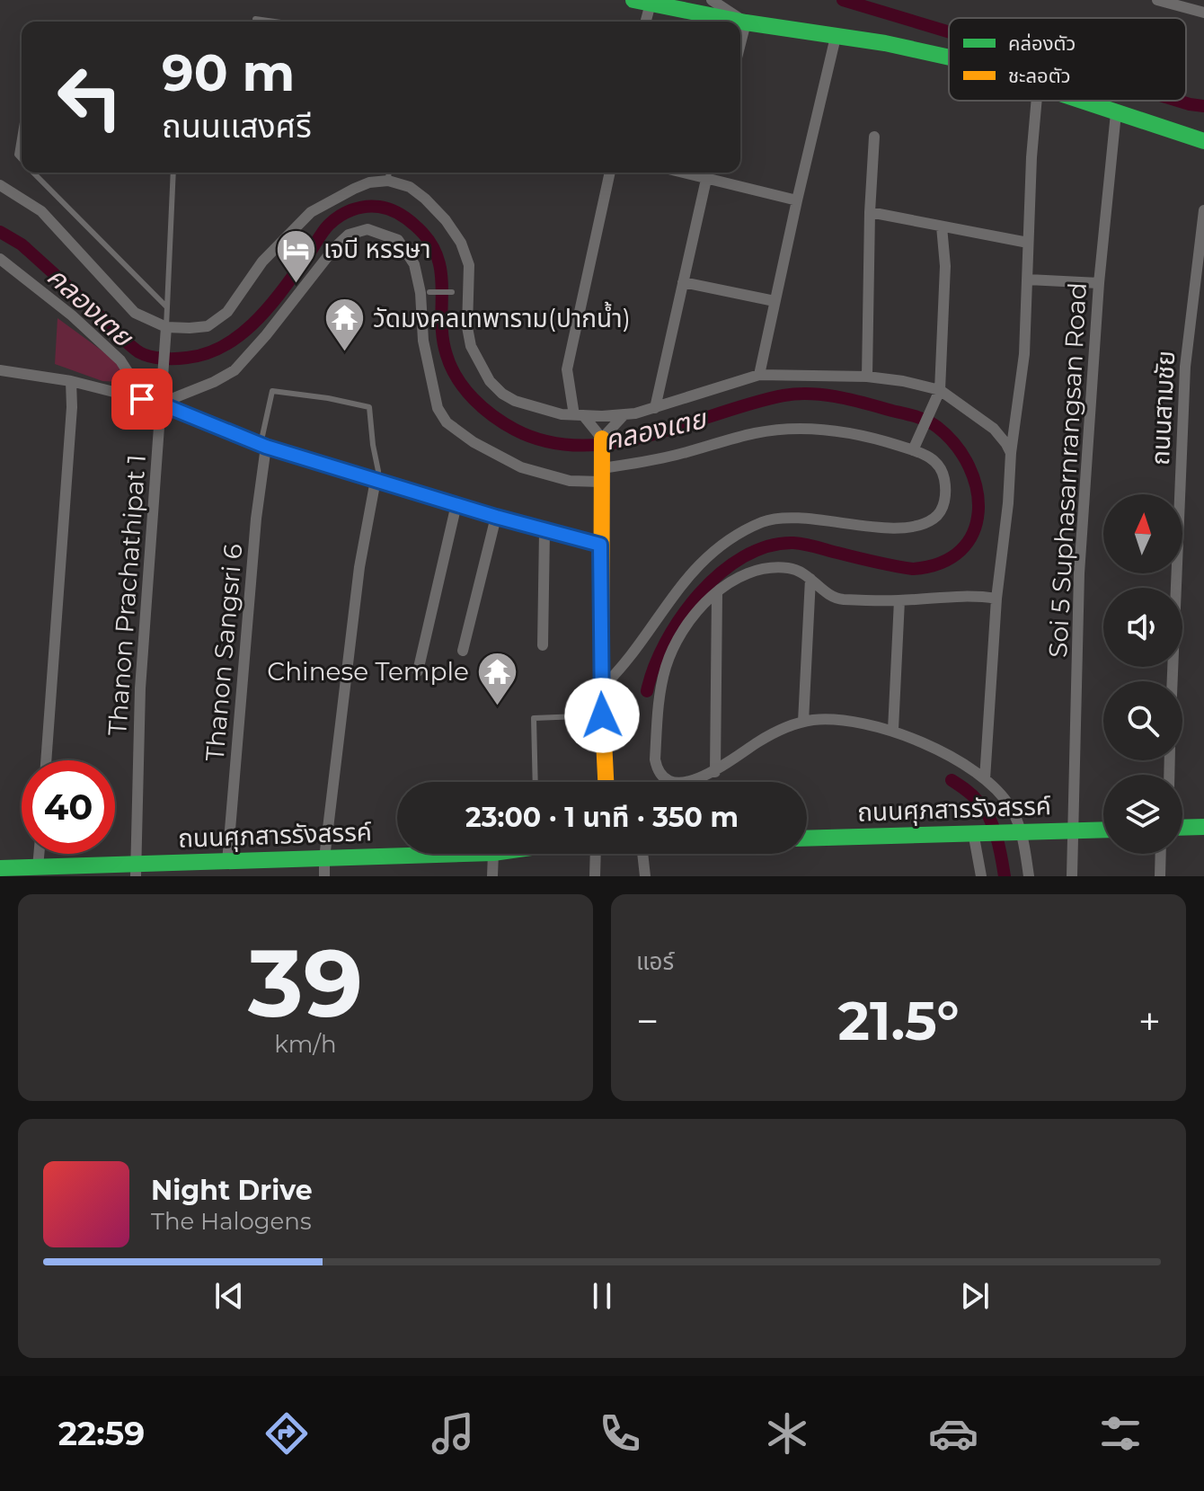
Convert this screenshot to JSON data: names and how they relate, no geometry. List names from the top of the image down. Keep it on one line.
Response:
{"streets":{"street":["ถนนสามชัย","Soi 5 Suphasarnrangsan Road","Thanon Prachathipat 1","Thanon Sangsri 6","ถนนศุภสารรังสรรค์"]},"crossings":[["Soi 5 Suphasarnrangsan Road","ถนนศุภสารรังสรรค์"],["Thanon Prachathipat 1","ถนนศุภสารรังสรรค์"],["Thanon Sangsri 6","ถนนศุภสารรังสรรค์"]],"water":["คลองเตย"],"places":{"hotel":["เจบี หรรษา"],"temple":["วัดมงคลเทพาราม(ปากน้ำ)","Chinese Temple"]},"legend":["คล่องตัว","ชะลอตัว"],"north":"top","page":{"turn":["90 m","ถนนเเสงศรี"],"limit":"40","trip":"23:00 · 1 นาที · 350 m","tile":[["39","km/h"],"แอร์"],"heat":["−","21.5°","+"],"song":["Night Drive","The Halogens"],"tabs":"22:59"}}
